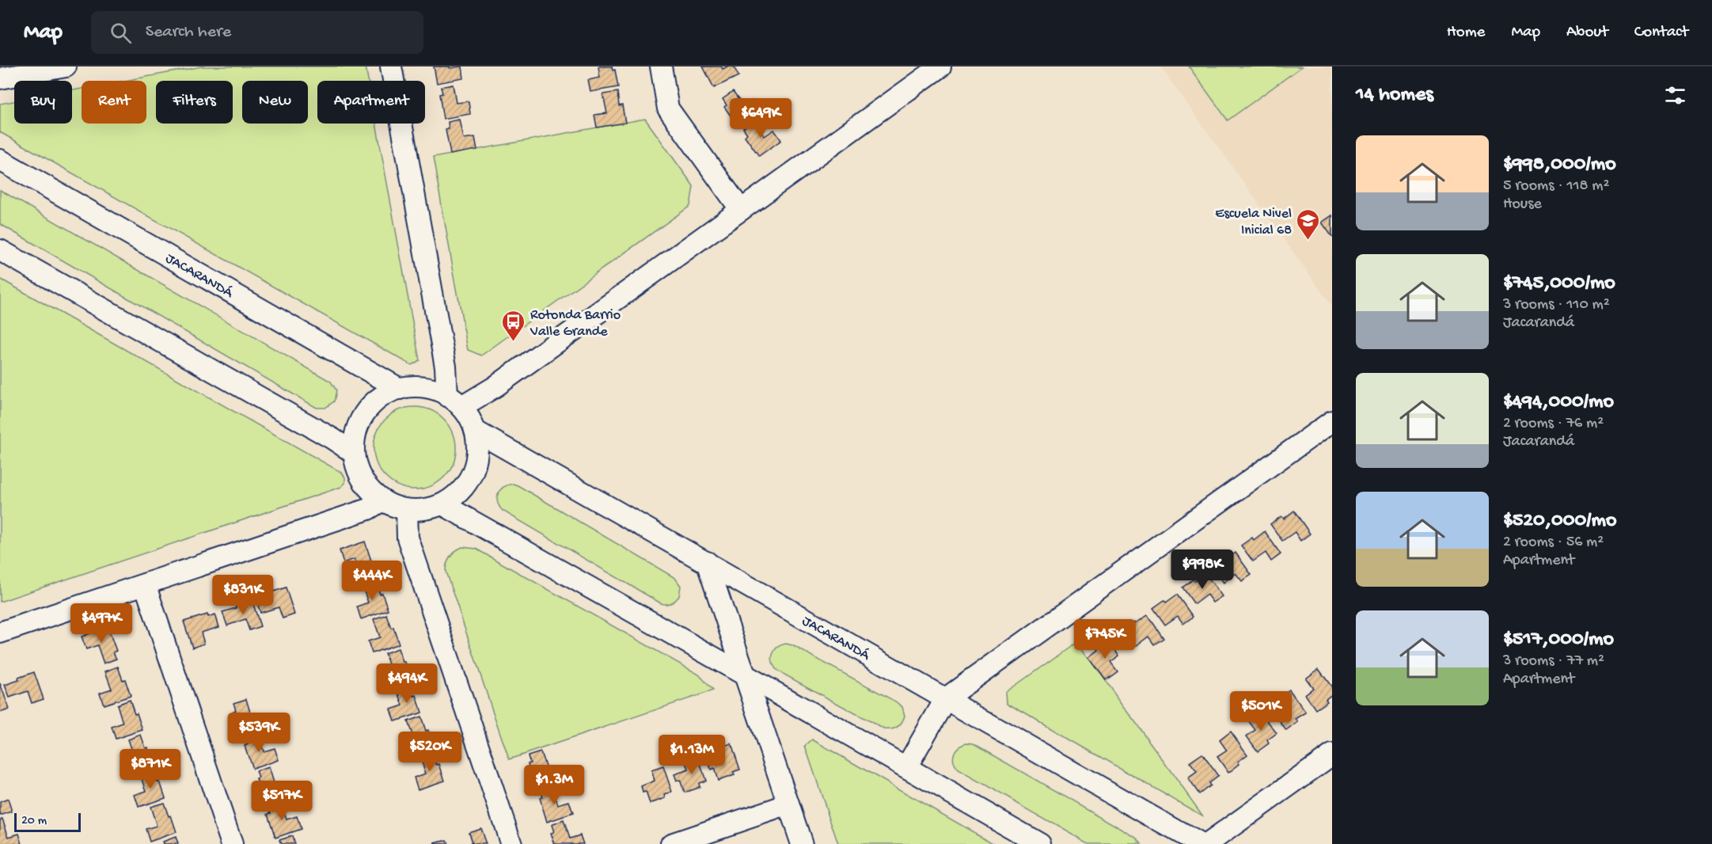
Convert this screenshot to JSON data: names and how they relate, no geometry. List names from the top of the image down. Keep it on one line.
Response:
{"streets":{"street":["JACARANDÁ"]},"places":{"school or university":["Escuela Nivel Inicial 68"],"bus stop":["Rotonda Barrio Valle Grande"]},"scale_bar":"20 m","page":{"header":"Map","search":"Search here","nav":["Home","Map","About","Contact"],"heading":"14 homes","chip":["Buy","Rent","Filters","New","Apartment"],"price":["$649K","$998K","$444K","$831K","$497K","$745K","$494K","$501K","$539K","$520K","$1.13M","$871K","$1.3M","$517K"],"list":[{"name":"$998,000/mo","note":"5 rooms · 118 m² · House"},{"name":"$745,000/mo","note":"3 rooms · 110 m² · Jacarandá"},{"name":"$494,000/mo","note":"2 rooms · 76 m² · Jacarandá"},{"name":"$520,000/mo","note":"2 rooms · 56 m² · Apartment"},{"name":"$517,000/mo","note":"3 rooms · 77 m² · Apartment"}],"scale":"20 m"}}
